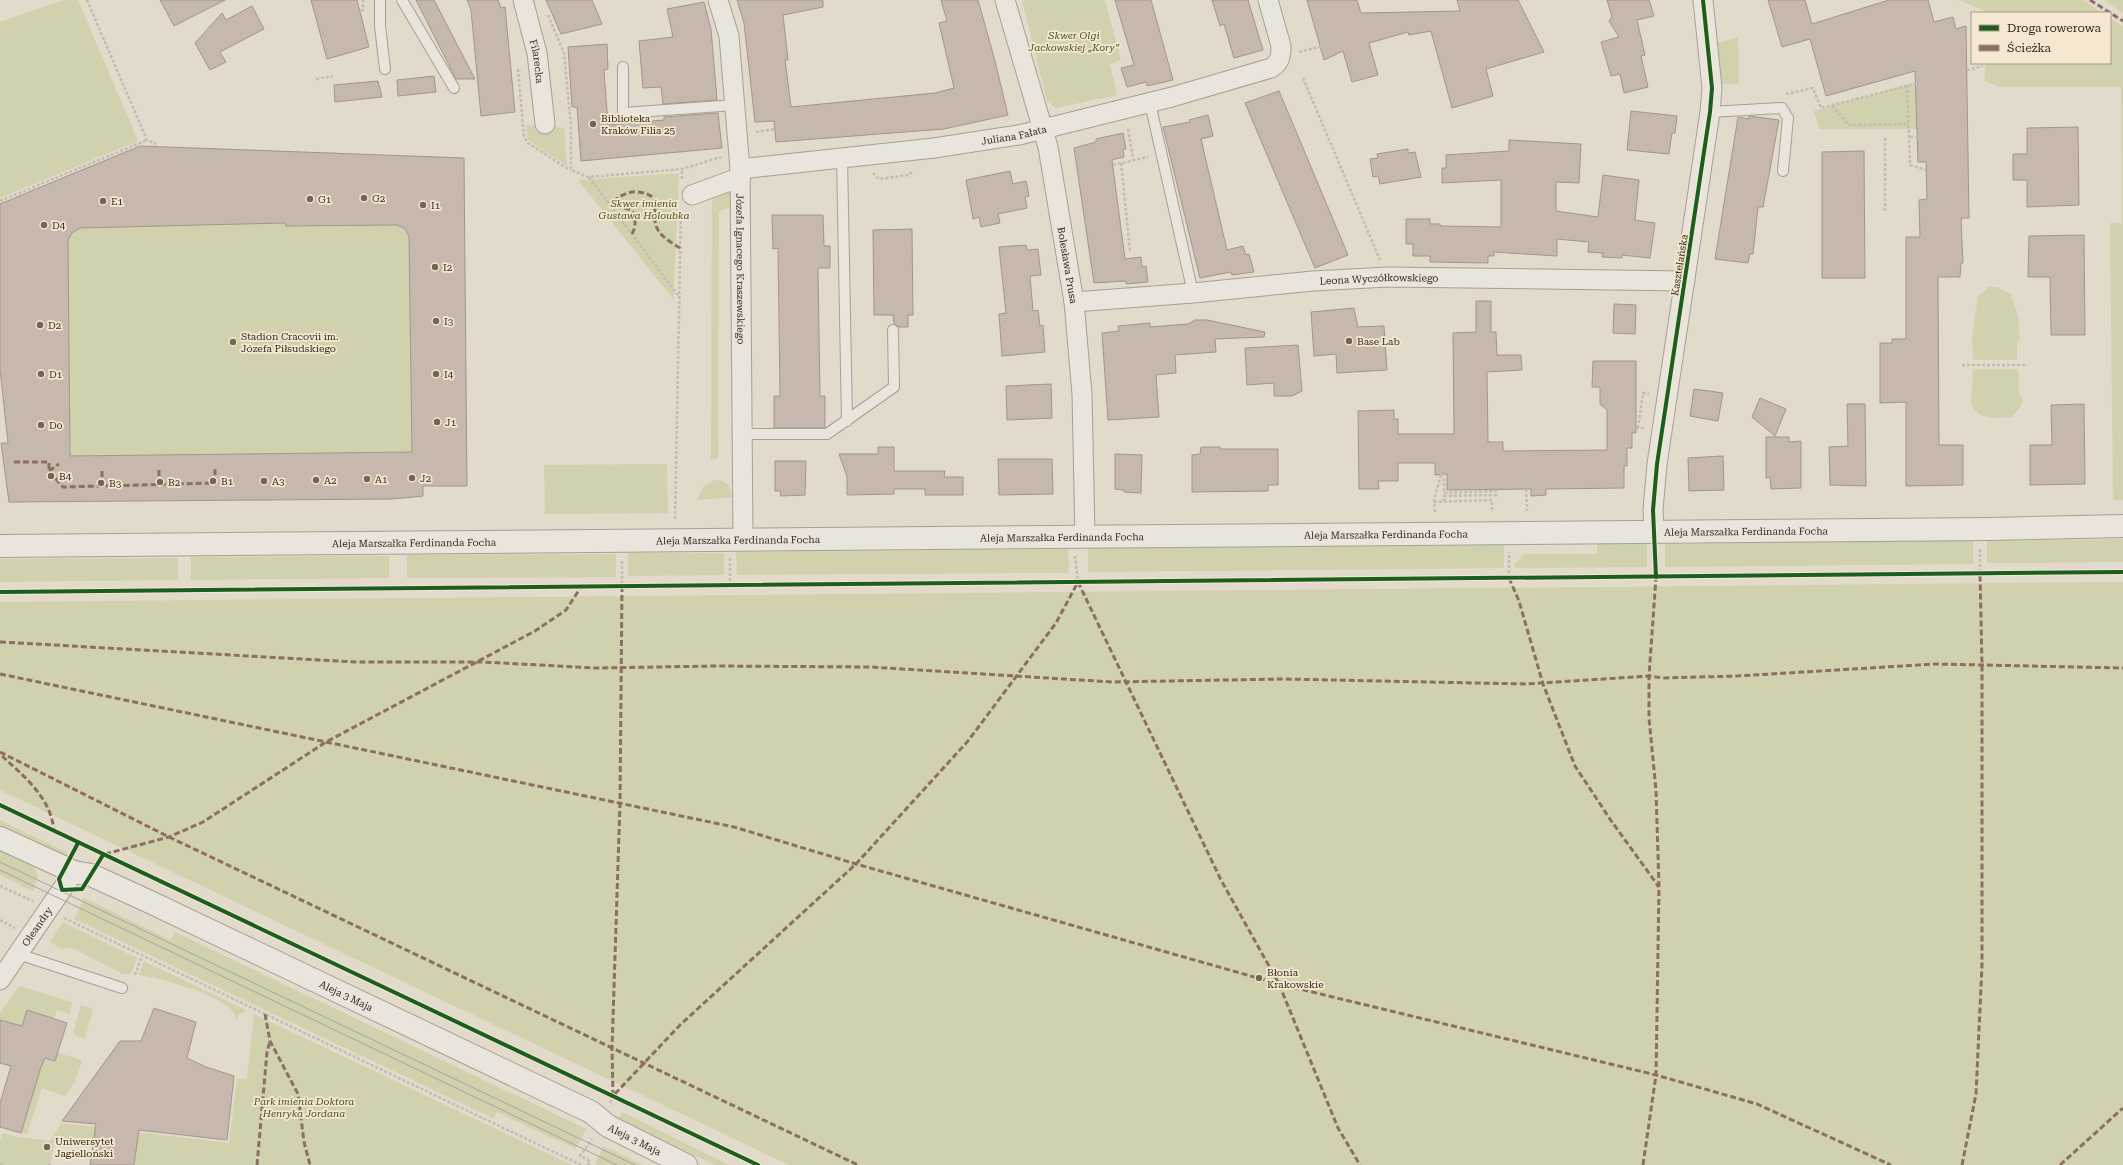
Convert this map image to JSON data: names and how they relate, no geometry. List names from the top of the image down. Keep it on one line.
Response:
{"streets":{"street":["Filarecka","Juliana Fałata","Bolesława Prusa","Kasztelańska","Józefa Ignacego Kraszewskiego","Leona Wyczółkowskiego","Aleja Marszałka Ferdinanda Focha","Oleandry","Aleja 3 Maja"]},"crossings":[["Juliana Fałata","Bolesława Prusa"],["Juliana Fałata","Józefa Ignacego Kraszewskiego"],["Bolesława Prusa","Leona Wyczółkowskiego"],["Bolesława Prusa","Aleja Marszałka Ferdinanda Focha"],["Kasztelańska","Leona Wyczółkowskiego"],["Kasztelańska","Aleja Marszałka Ferdinanda Focha"],["Józefa Ignacego Kraszewskiego","Aleja Marszałka Ferdinanda Focha"],["Oleandry","Aleja 3 Maja"]],"parks":["Skwer Olgi Jackowskiej „Kory”","Skwer imienia Gustawa Holoubka","Park imienia Doktora Henryka Jordana"],"places":["Biblioteka Kraków Filia 25","G2","G1","E1","I1","D4","I2","I3","D2","Base Lab","Stadion Cracovii im. Józefa Piłsudskiego","D1","I4","J1","D0","B4","J2","A1","A2","B1","A3","B2","B3","Błonia Krakowskie","Uniwersytet Jagielloński"],"legend":["Droga rowerowa","Ścieżka"]}
